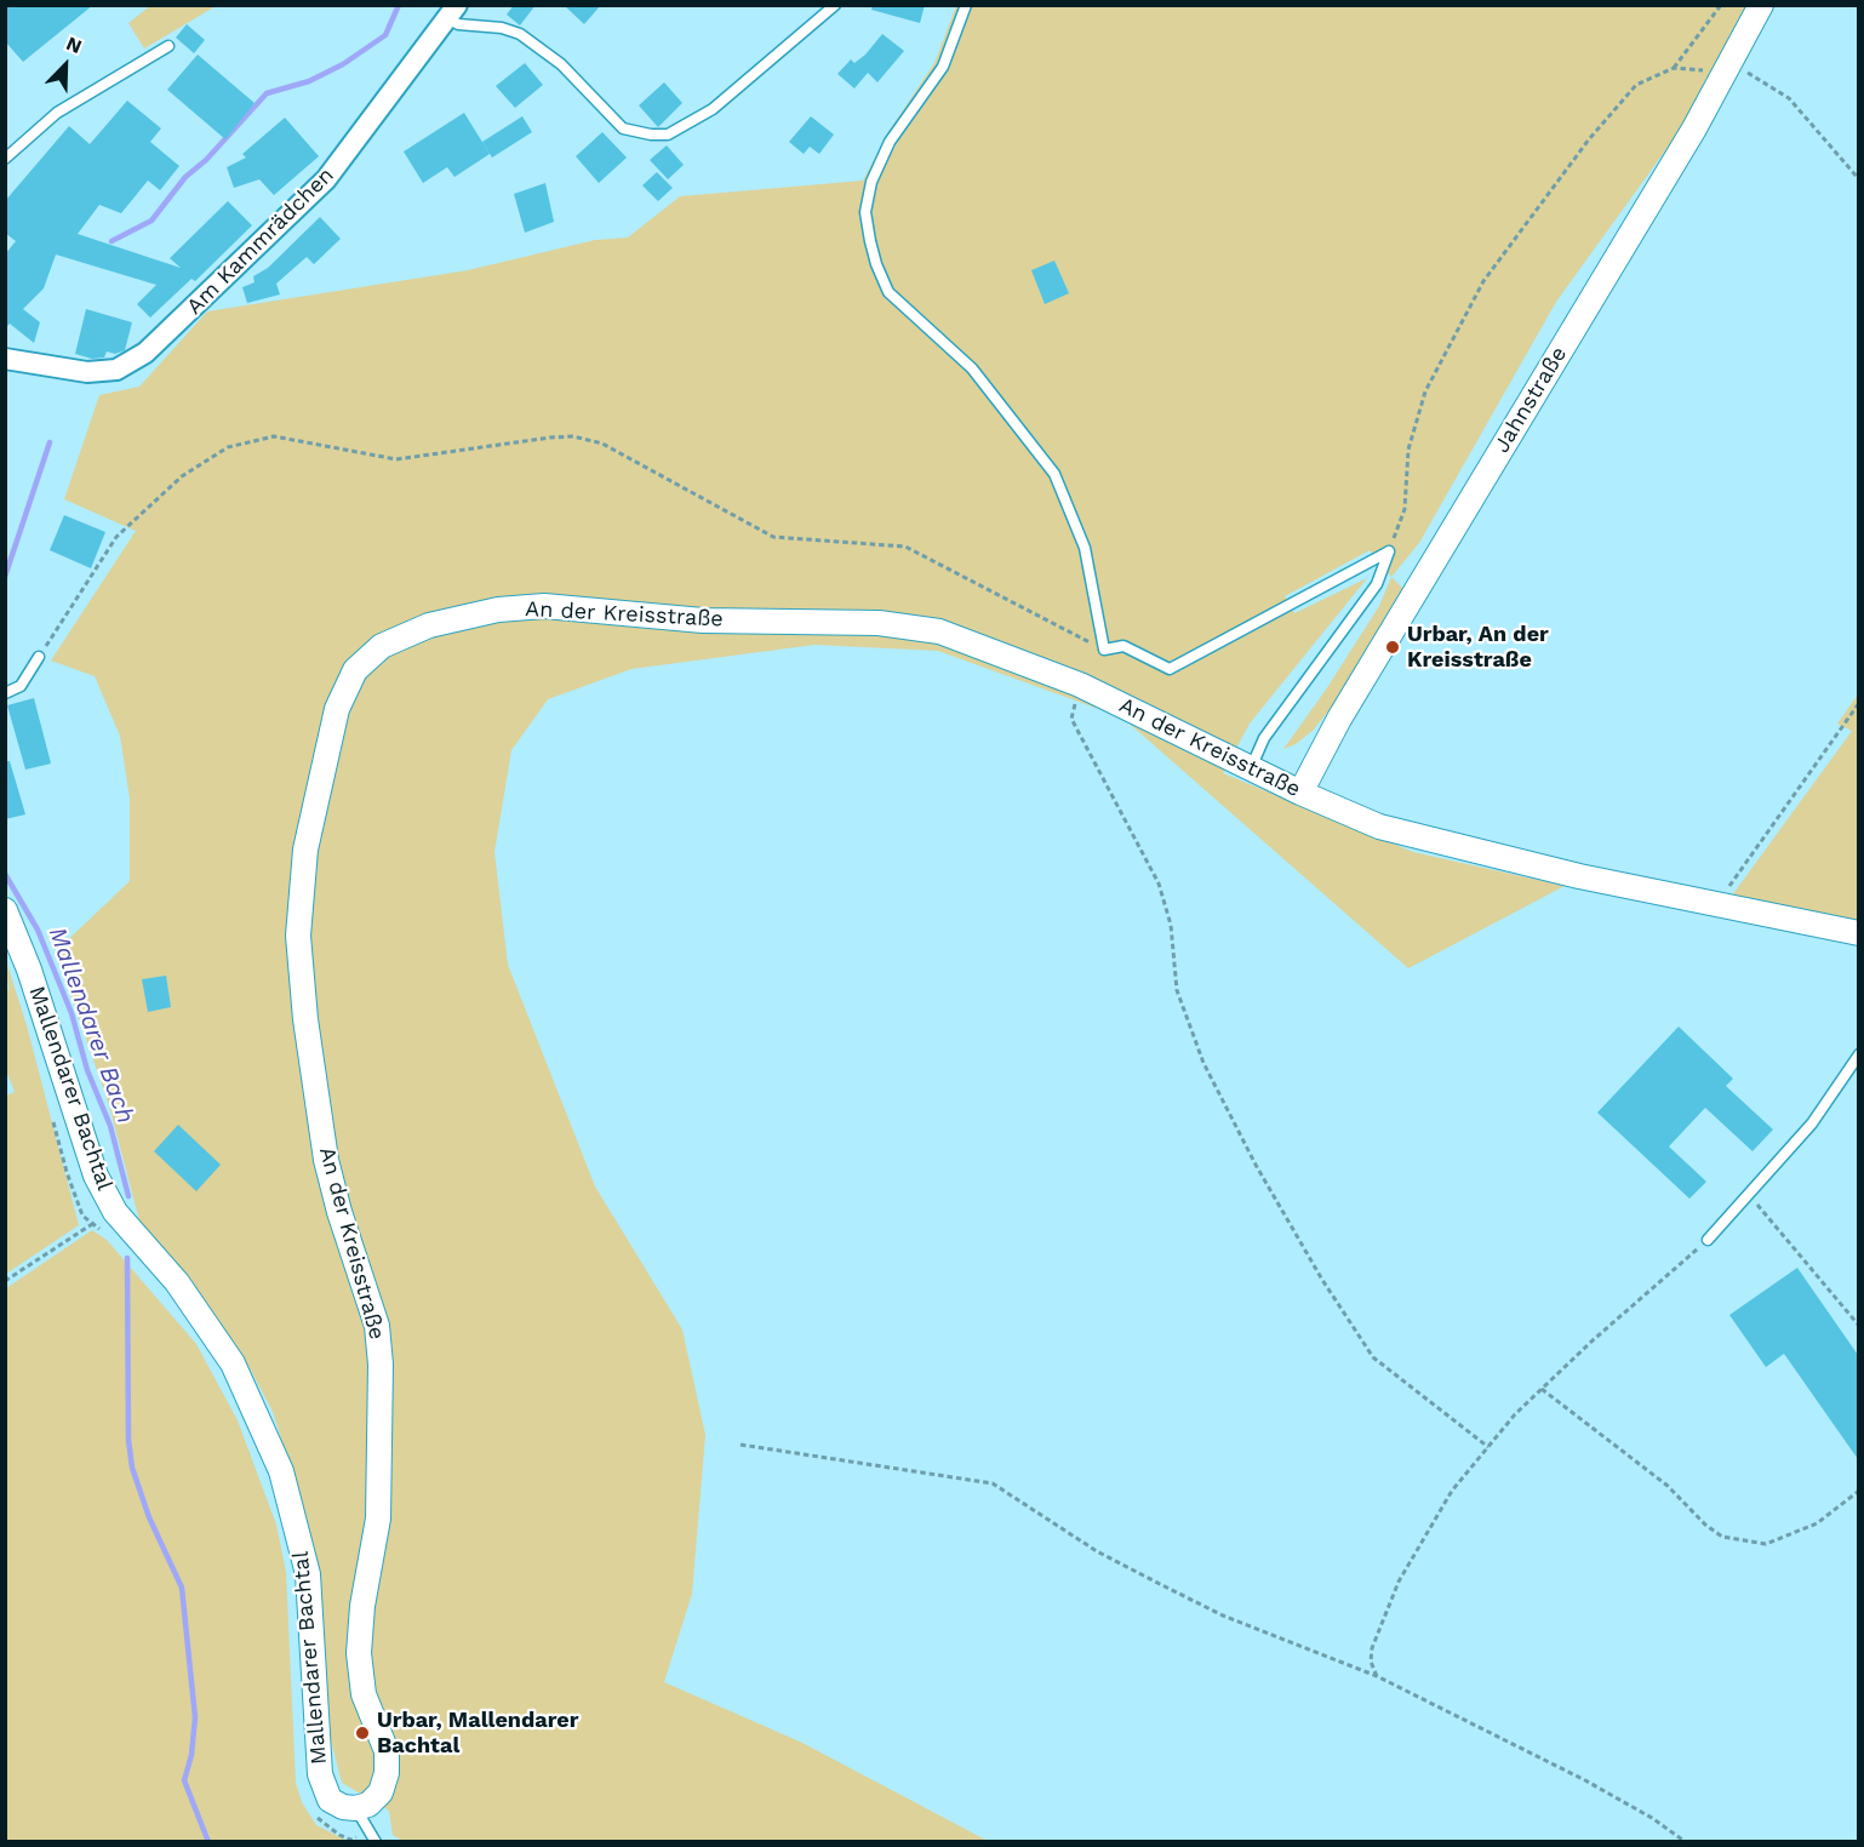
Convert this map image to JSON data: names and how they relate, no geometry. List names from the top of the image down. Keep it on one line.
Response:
{"streets":{"street":["Am Kammrädchen","Jahnstraße","An der Kreisstraße","Mallendarer Bachtal"]},"crossings":[["Jahnstraße","An der Kreisstraße"],["An der Kreisstraße","Mallendarer Bachtal"]],"water":["Mallendarer Bach"],"places":["Urbar, An der Kreisstraße","Urbar, Mallendarer Bachtal"],"north":"top right"}
